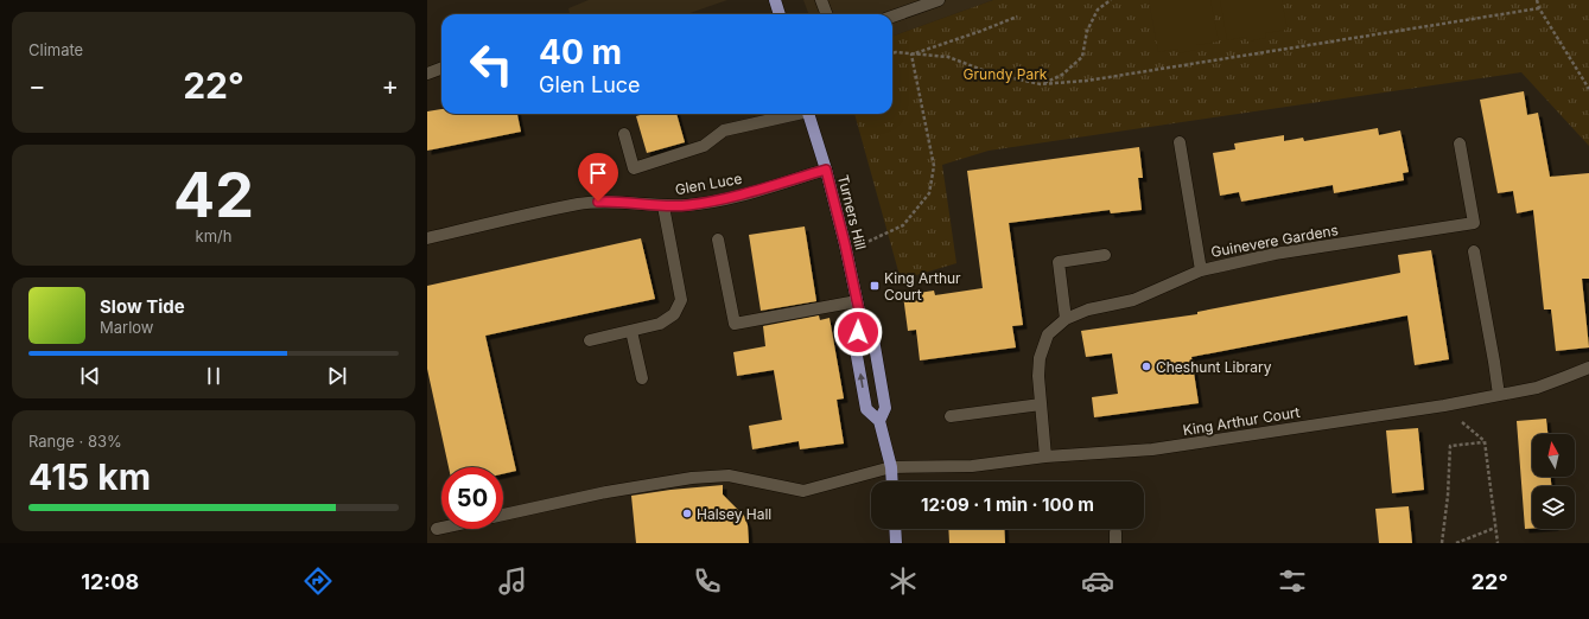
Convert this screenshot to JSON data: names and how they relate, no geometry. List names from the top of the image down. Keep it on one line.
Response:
{"streets":{"main road":["Turners Hill"],"street":["Glen Luce","Guinevere Gardens","King Arthur Court"]},"crossings":[["Glen Luce","Turners Hill"],["Turners Hill","King Arthur Court"],["Guinevere Gardens","King Arthur Court"]],"parks":["Grundy Park"],"places":{"transit":["King Arthur Court"],"other":["Cheshunt Library","Halsey Hall"]},"north":"top","page":{"tile":["Climate",["42","km/h"],["Range · 83%","415 km"]],"turn":["40 m","Glen Luce"],"heat":["−","22°","+"],"song":["Slow Tide","Marlow"],"limit":"50","trip":"12:09 · 1 min · 100 m","tabs":["12:08","22°"]}}
